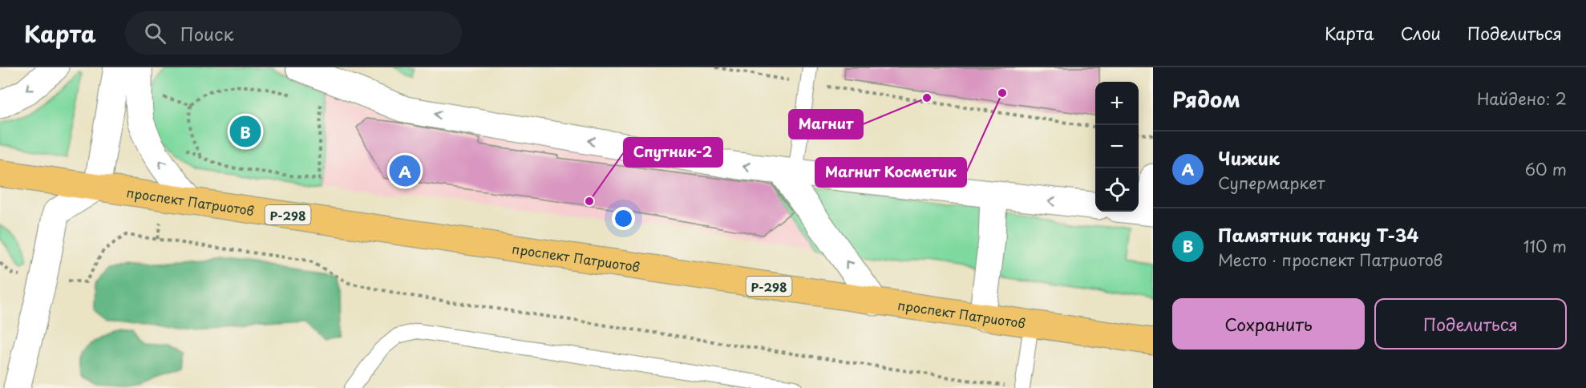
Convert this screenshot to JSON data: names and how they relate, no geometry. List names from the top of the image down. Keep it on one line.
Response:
{"streets":{"highway":["проспект Патриотов","Р-298"]},"places":["Магнит Косметик","Магнит","Спутник-2"],"page":{"header":"Карта","search":"Поиск","nav":["Карта","Слои","Поделиться"],"heading":["Рядом","Найдено: 2"],"map_buttons":["+","−"],"pins":["B","A"],"list":[{"mark":"A","name":"Чижик","note":"Супермаркет","value":"60 m"},{"mark":"B","name":"Памятник танку Т-34","note":"Место · проспект Патриотов","value":"110 m"}],"buttons":["Сохранить","Поделиться"]}}
